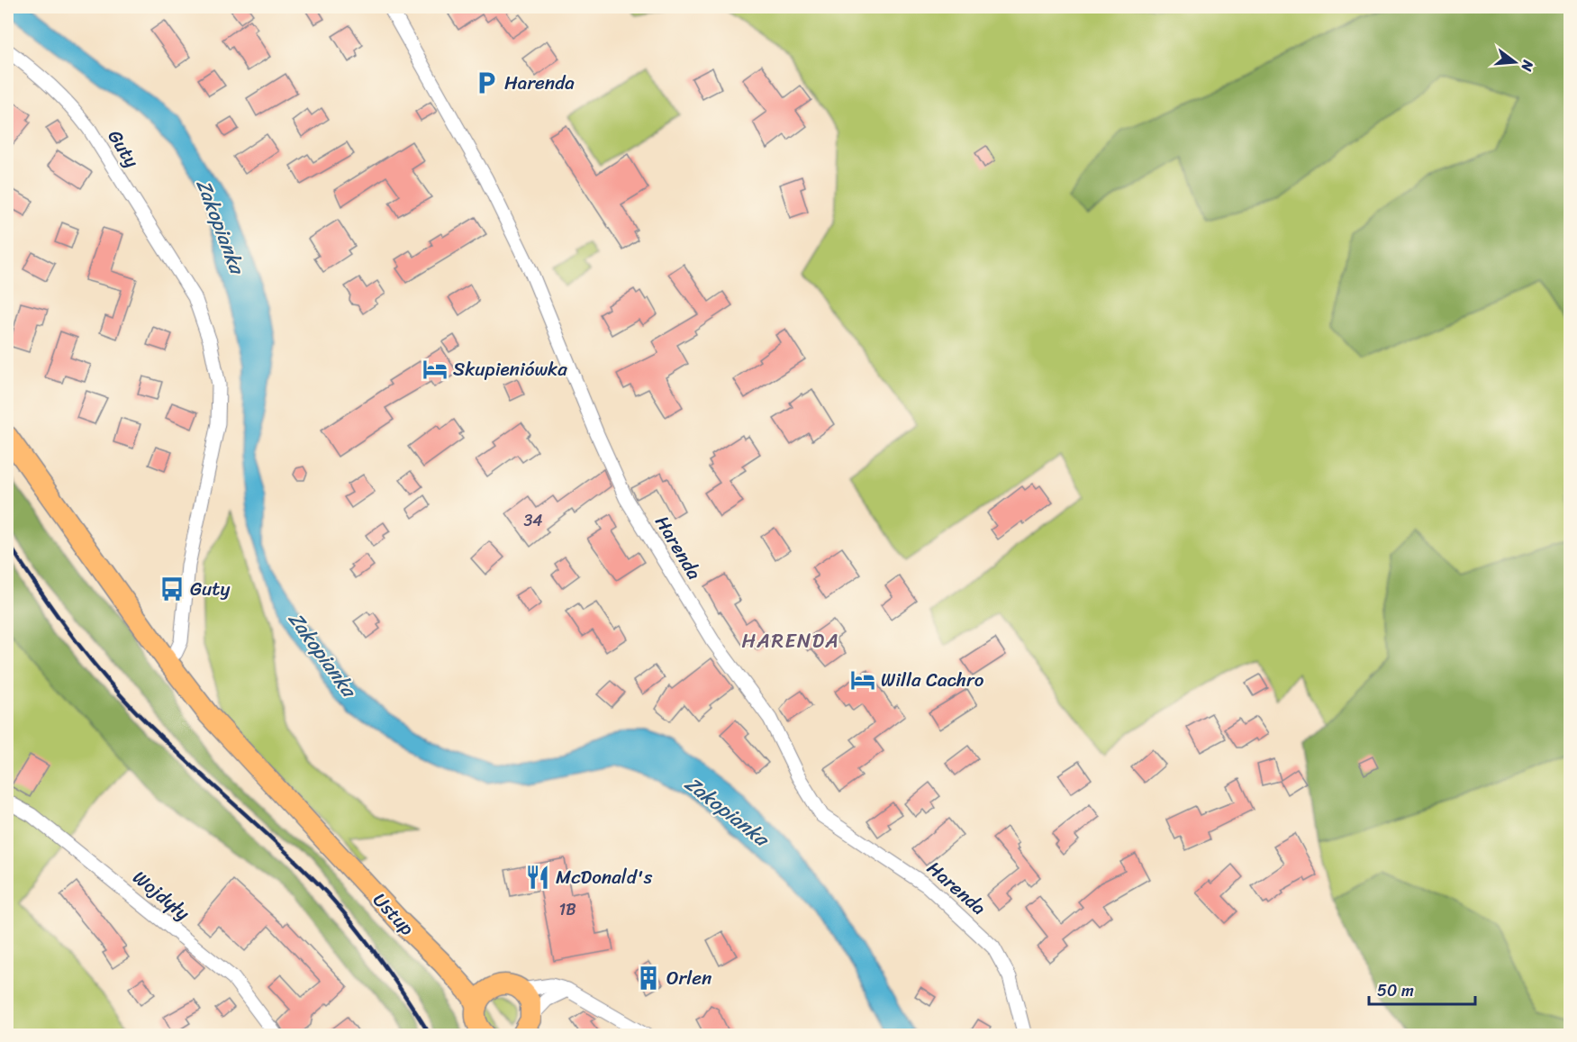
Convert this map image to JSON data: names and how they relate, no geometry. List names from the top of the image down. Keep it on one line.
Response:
{"streets":{"main road":["Ustup"],"street":["Guty","Harenda","Wojdyły"]},"crossings":[["Guty","Ustup"]],"districts":["HARENDA"],"water":["Zakopianka"],"places":{"parking":["Harenda"],"hotel":["Skupieniówka","Willa Cachro"],"bus stop":["Guty"],"restaurant":["McDonald's"],"building":["Orlen"]},"house_numbers":["34","1B"],"scale_bar":"50 m","north":"right"}
